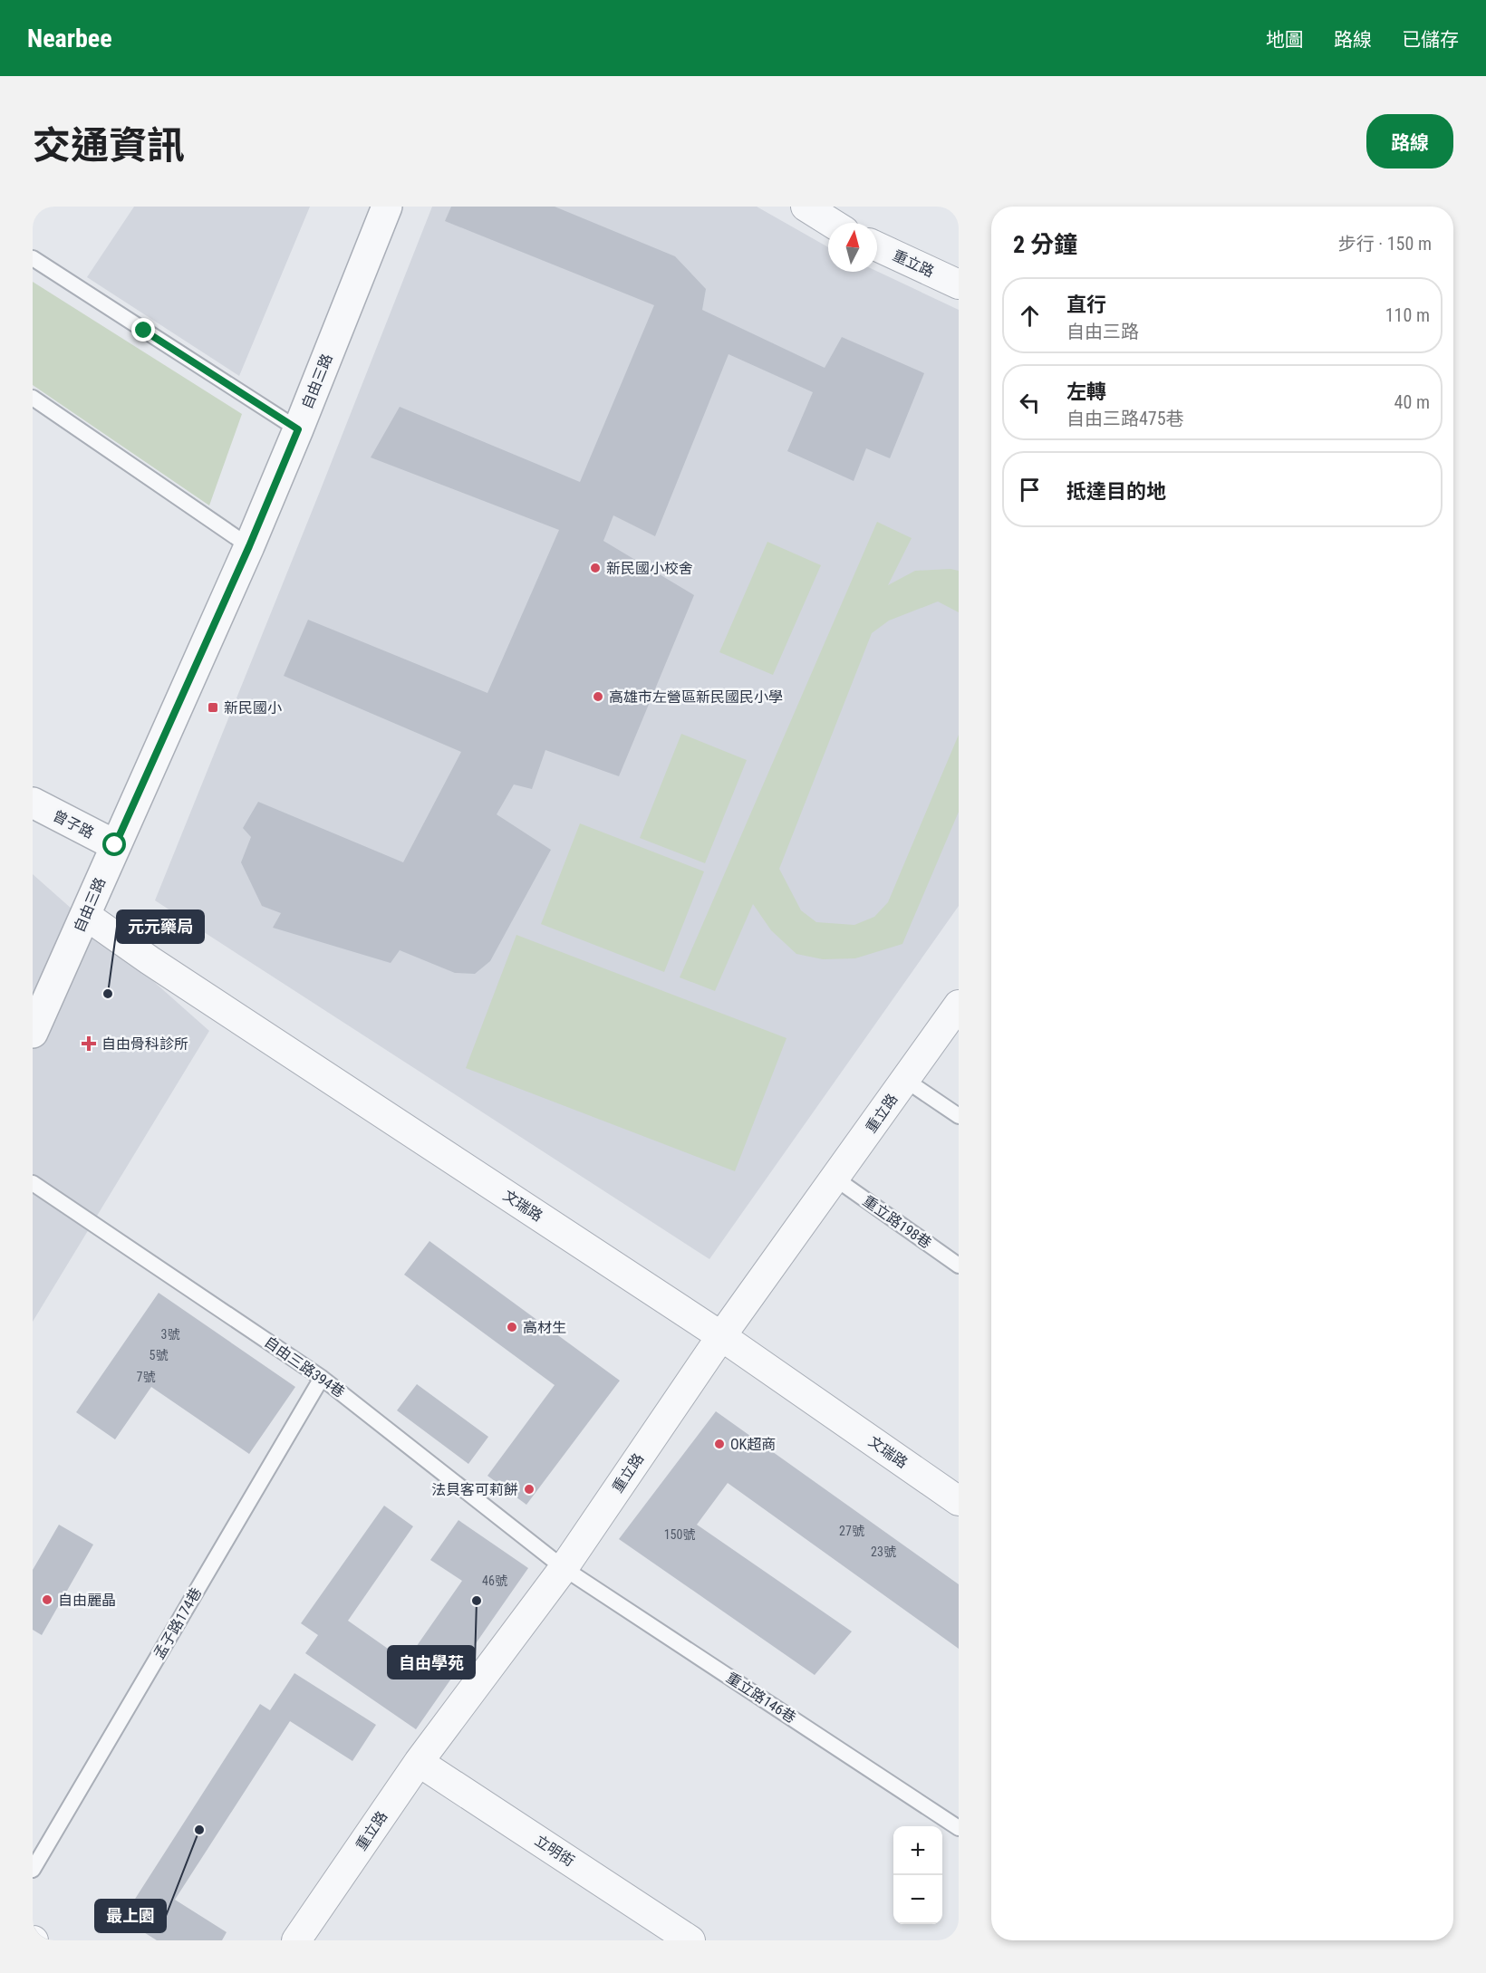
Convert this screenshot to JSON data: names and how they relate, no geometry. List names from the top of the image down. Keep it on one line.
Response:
{"streets":{"street":["重立路","自由三路","曾子路","文瑞路","立明街"],"lane":["重立路198巷","自由三路394巷","孟子路174巷","重立路146巷"]},"crossings":[["重立路","文瑞路"],["重立路","重立路198巷"],["重立路","自由三路394巷"],["重立路","重立路146巷"],["重立路","立明街"],["自由三路","曾子路"],["自由三路","文瑞路"],["自由三路394巷","孟子路174巷"],["自由三路394巷","重立路146巷"]],"places":{"other":["新民國小校舍","高雄市左營區新民國民小學","元元藥局","高材生","OK超商","法貝客可莉餅","自由麗晶","自由學苑","最上園"],"transit":["新民國小"],"health":["自由骨科診所"]},"house_numbers":["3號","5號","7號","27號","150號","23號","46號"],"north":"top","page":{"header":"Nearbee","nav":["地圖","路線","已儲存"],"title":"交通資訊","buttons":"路線","heading":["2 分鐘","步行 · 150 m"],"list":[["直行","自由三路","110 m"],["左轉","自由三路475巷","40 m"],"抵達目的地"],"map_buttons":["+","−"]}}
